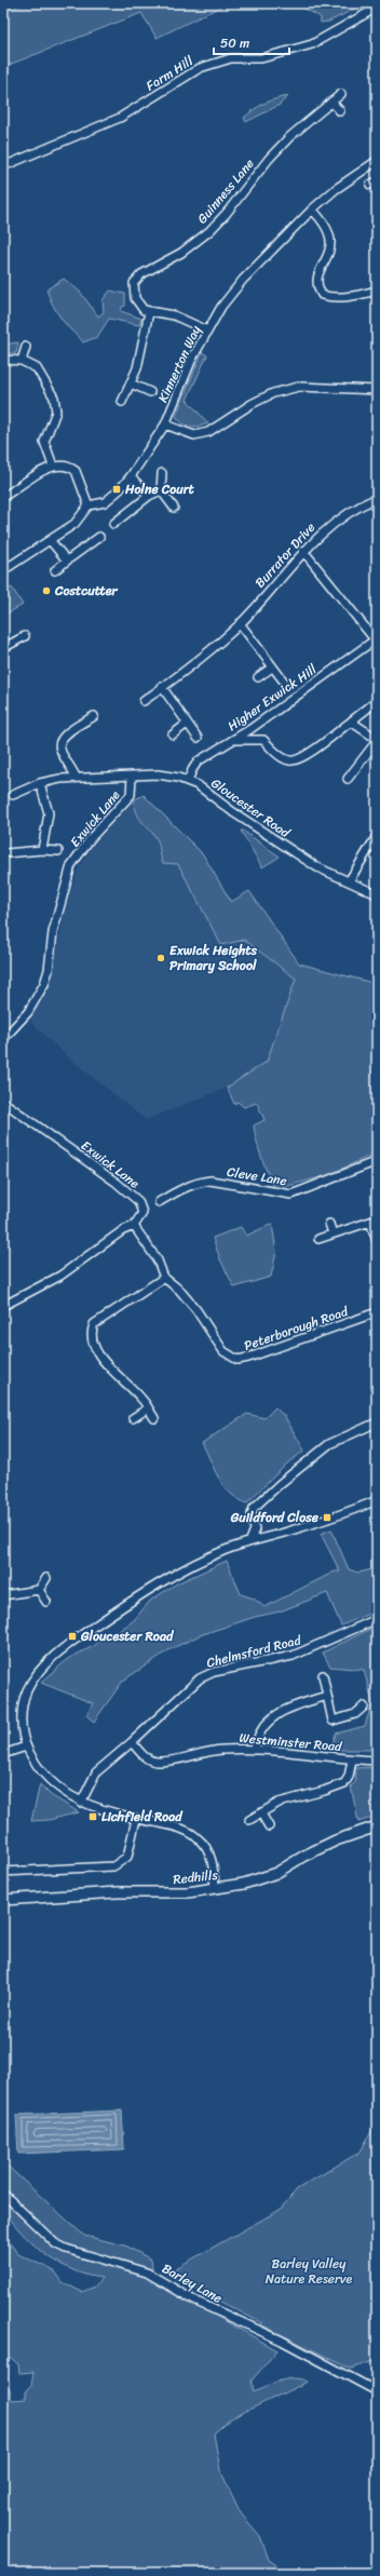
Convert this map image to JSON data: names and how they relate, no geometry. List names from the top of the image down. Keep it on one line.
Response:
{"streets":{"street":["Farm Hill","Guinness Lane","Kinnerton Way","Burrator Drive","Higher Exwick Hill","Gloucester Road","Exwick Lane","Cleve Lane","Peterborough Road","Chelmsford Road","Westminster Road","Redhills","Barley Lane"]},"crossings":[["Higher Exwick Hill","Gloucester Road"],["Gloucester Road","Exwick Lane"],["Exwick Lane","Peterborough Road"],["Chelmsford Road","Westminster Road"]],"parks":["Barley Valley Nature Reserve"],"places":{"transit":["Holne Court","Guildford Close","Gloucester Road","Lichfield Road"],"other":["Costcutter","Exwick Heights Primary School"]},"scale_bar":"50 m"}
